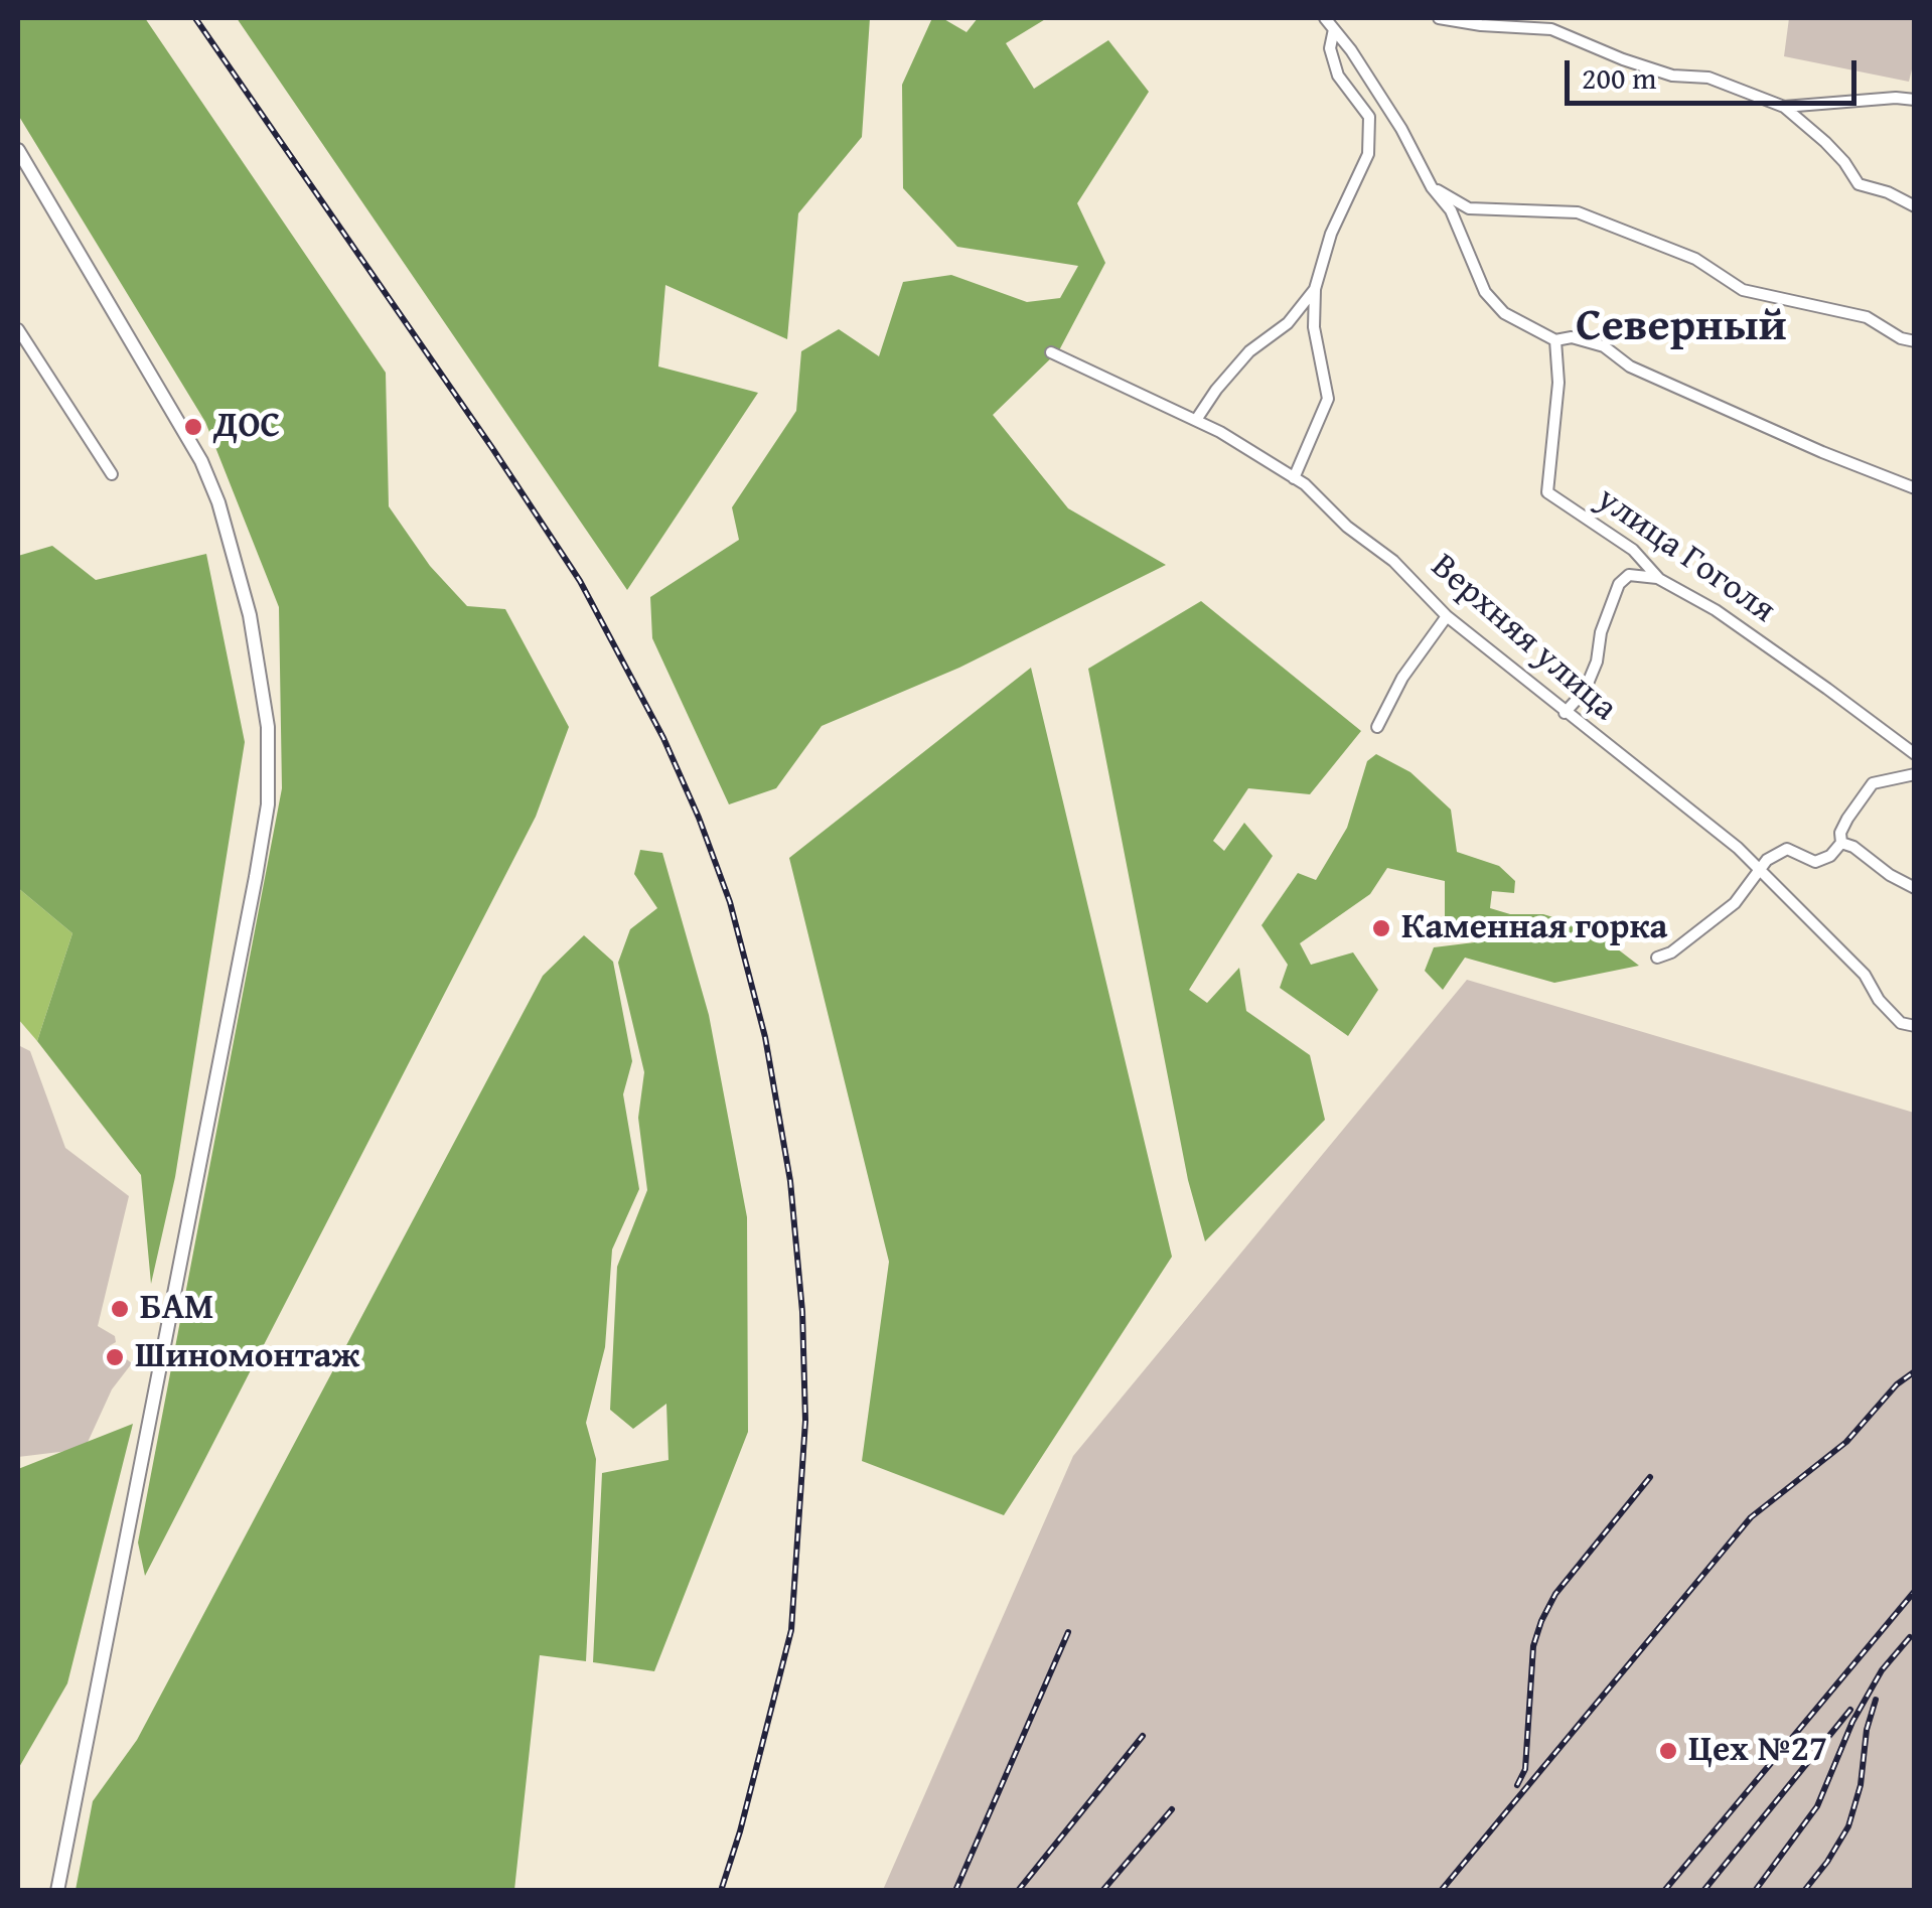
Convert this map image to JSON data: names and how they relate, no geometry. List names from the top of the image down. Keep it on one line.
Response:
{"streets":{"street":["улица Гоголя","Верхняя улица"]},"districts":["Северный"],"places":["ДОС","Каменная горка","БАМ","Шиномонтаж","Цех №27"],"scale_bar":"200 m"}
